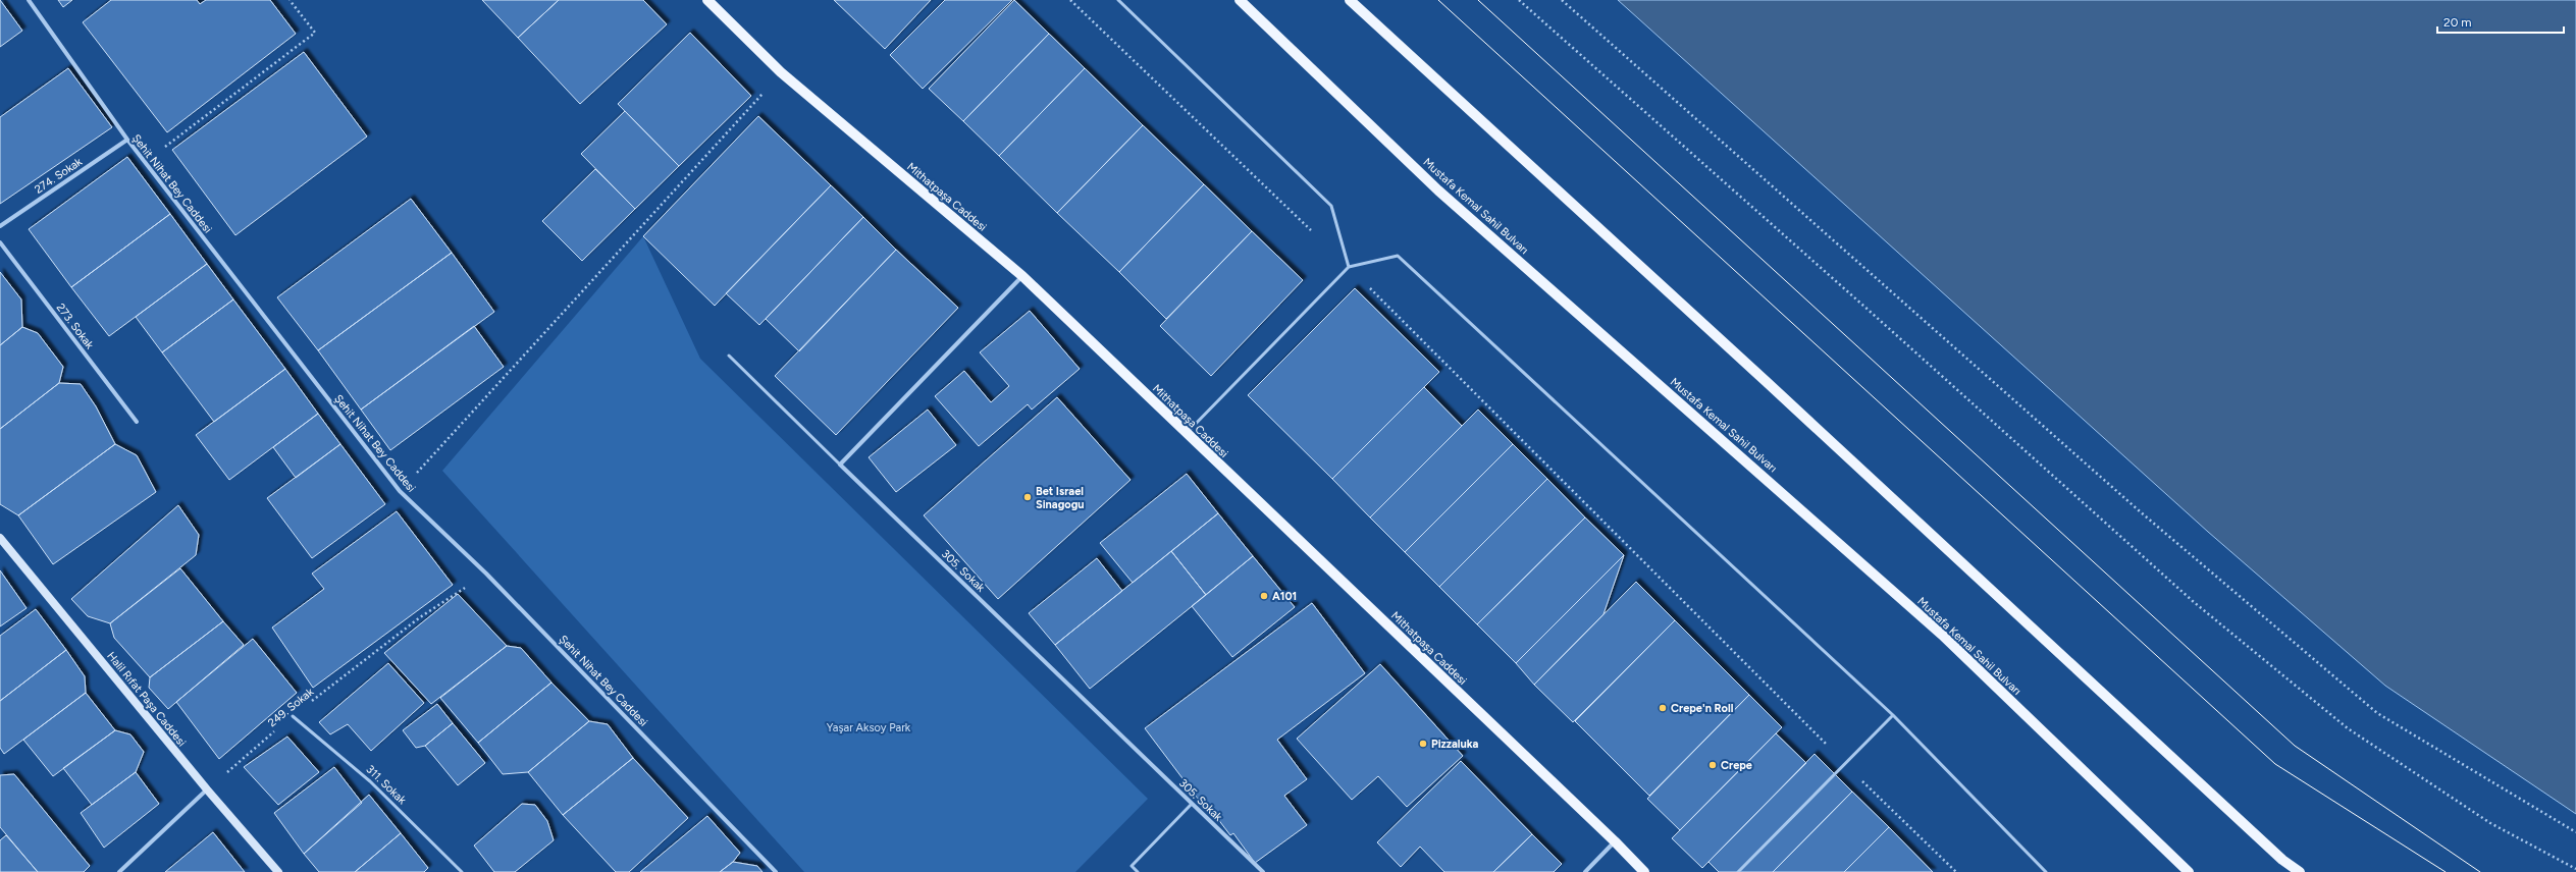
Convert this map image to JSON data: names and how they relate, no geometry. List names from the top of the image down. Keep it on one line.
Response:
{"streets":{"main road":["Mithatpaşa Caddesi","Mustafa Kemal Sahil Bulvarı"],"street":["274. Sokak","Şehit Nihat Bey Caddesi","273. Sokak","305. Sokak","Halil Rıfat Paşa Caddesi"],"lane":["311. Sokak"],"path":["249. Sokak"]},"crossings":[["274. Sokak","Şehit Nihat Bey Caddesi"],["Şehit Nihat Bey Caddesi","249. Sokak"],["Halil Rıfat Paşa Caddesi","249. Sokak"],["249. Sokak","311. Sokak"]],"parks":["Yaşar Aksoy Park"],"places":["Bet Israel Sinagogu","A101","Crepe'n Roll","Pizzaluka","Crepe"],"scale_bar":"20 m"}
